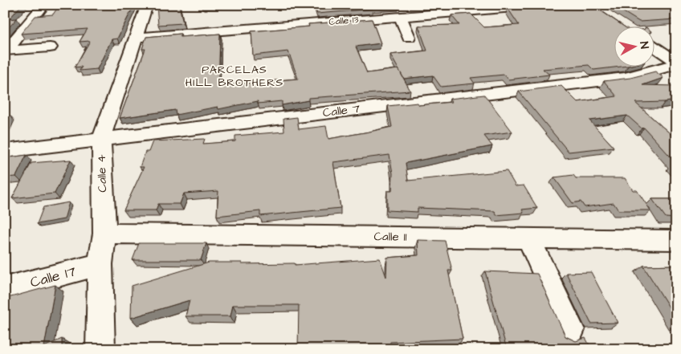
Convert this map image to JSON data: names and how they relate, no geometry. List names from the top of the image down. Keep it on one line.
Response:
{"streets":{"street":["Calle 13","Calle 7","Calle 4","Calle 11","Calle 17"]},"crossings":[["Calle 13","Calle 4"],["Calle 7","Calle 4"],["Calle 4","Calle 11"],["Calle 4","Calle 17"]],"districts":["PARCELAS HILL BROTHERS"],"north":"right"}
